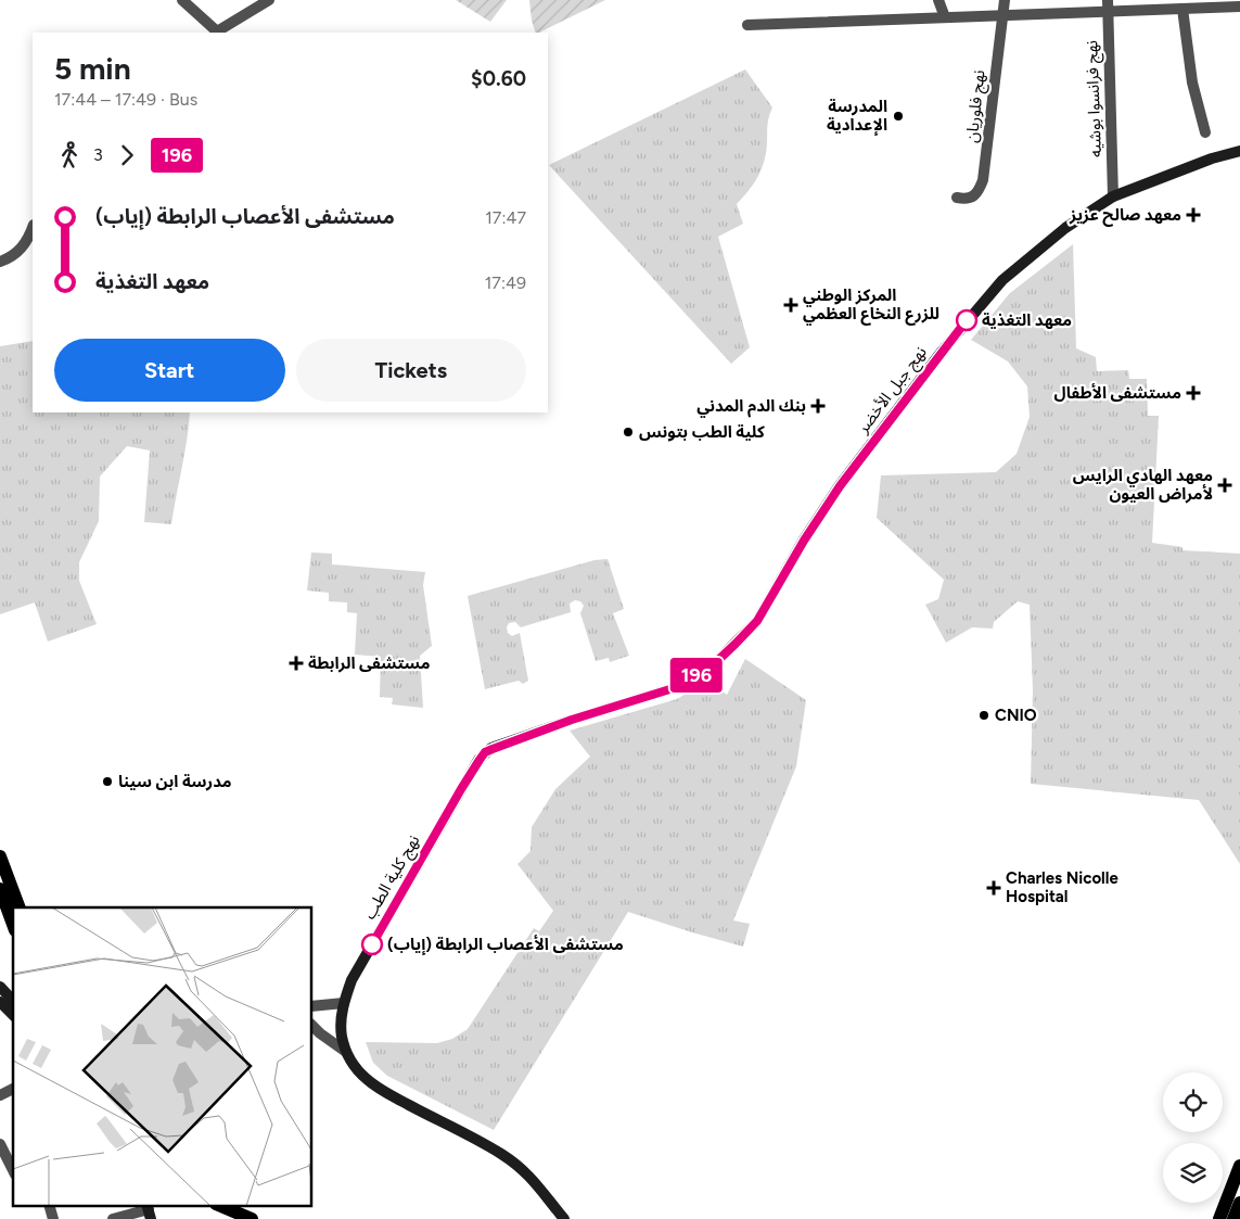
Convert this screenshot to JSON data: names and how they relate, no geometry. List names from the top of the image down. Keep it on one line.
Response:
{"streets":{"street":["نهج فرانسوا بوشيه","نهج فلوريان","نهج جبل الأخضر","نهج كلية الطب"]},"crossings":[["نهج فرانسوا بوشيه","نهج جبل الأخضر"],["نهج جبل الأخضر","نهج كلية الطب"]],"places":{"other":["المدرسة الإعدادية","معهد التغذية","كلية الطب بتونس","CNIO","مدرسة ابن سينا","مستشفى الأعصاب الرابطة (إياب)"],"health":["معهد صالح عزيز","المركز الوطني للزرع النخاع العظمي","مستشفى الأطفال","بنك الدم المدني","معهد الهادي الرايس لأمراض العيون","مستشفى الرابطة","Charles Nicolle Hospital"]},"lines":["bus line 196"],"page":{"on_map":"196","heading":["5 min","17:44 – 17:49 · Bus","$0.60"],"legs":["3","196"],"list":[{"name":"مستشفى الأعصاب الرابطة (إياب)","value":"17:47"},{"name":"معهد التغذية","value":"17:49"}],"buttons":["Start","Tickets"]}}
